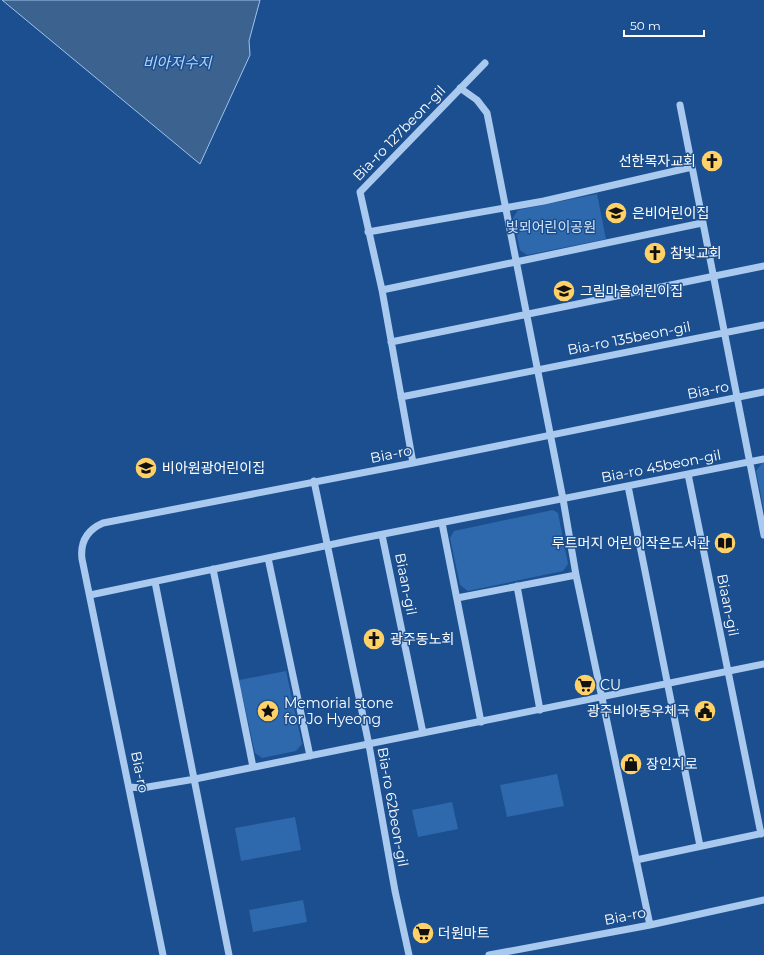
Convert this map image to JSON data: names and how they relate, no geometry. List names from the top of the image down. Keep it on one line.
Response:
{"streets":{"street":["Bia-ro 127beon-gil","Bia-ro 135beon-gil","Bia-ro","Bia-ro 45beon-gil","Biaan-gil","Bia-ro 62beon-gil"]},"crossings":[["Bia-ro 127beon-gil","Bia-ro"],["Bia-ro","Bia-ro 62beon-gil"],["Bia-ro 45beon-gil","Biaan-gil"]],"water":["비아저수지"],"parks":["빛뫼어린이공원"],"places":{"church":["선한목자교회","참빛교회","광주동노회"],"school or university":["은비어린이집","그림마을어린이집","비아원광어린이집"],"library":["루트머지 어린이작은도서관"],"supermarket":["CU","더원마트"],"place":["Memorial stone for Jo Hyeong"],"public building":["광주비아동우체국"],"shop":["장인지로"]},"scale_bar":"50 m"}
